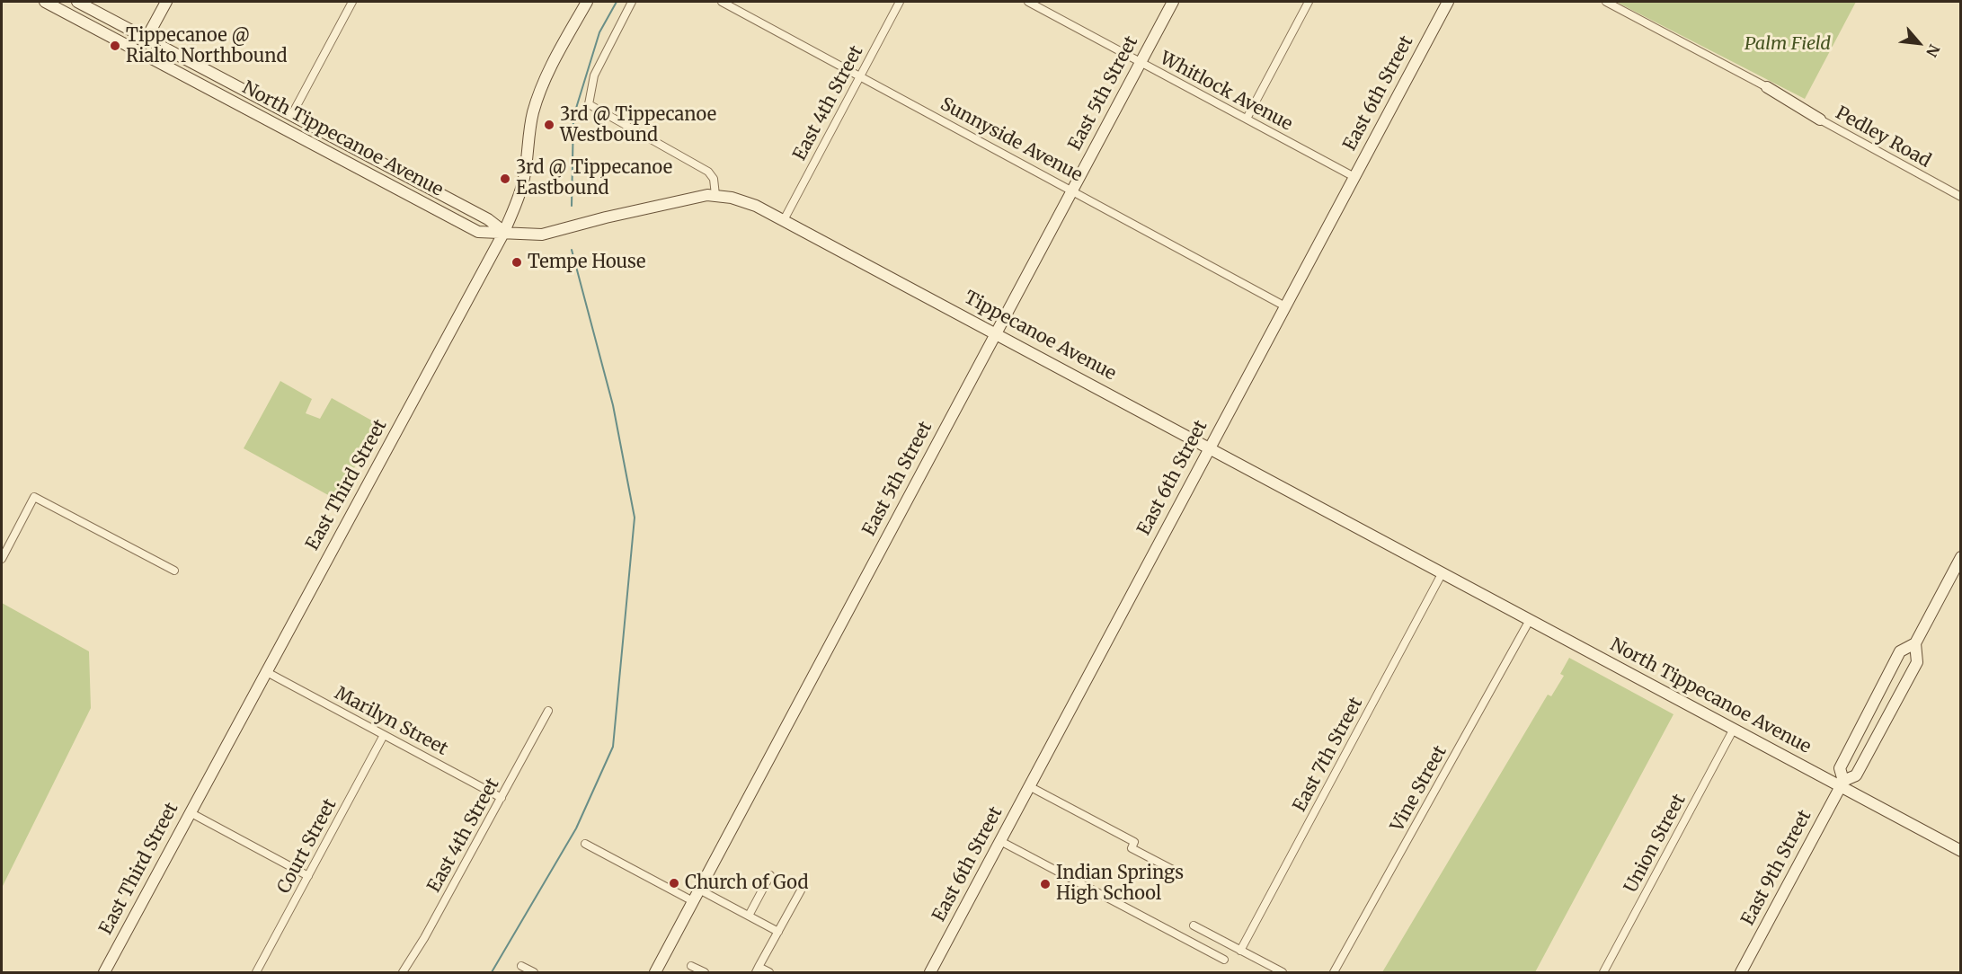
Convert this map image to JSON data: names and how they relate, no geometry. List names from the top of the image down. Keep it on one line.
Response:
{"streets":{"street":["Whitlock Avenue","East 5th Street","East 6th Street","East 4th Street","Pedley Road","North Tippecanoe Avenue","Sunnyside Avenue","Tippecanoe Avenue","East Third Street","Marilyn Street","East 7th Street","Vine Street","Union Street","Court Street","East 9th Street"]},"crossings":[["Whitlock Avenue","East 5th Street"],["Whitlock Avenue","East 6th Street"],["East 5th Street","Sunnyside Avenue"],["East 5th Street","Tippecanoe Avenue"],["East 6th Street","Sunnyside Avenue"],["East 6th Street","Tippecanoe Avenue"],["East 4th Street","Sunnyside Avenue"],["East 4th Street","Tippecanoe Avenue"],["East 4th Street","Marilyn Street"],["North Tippecanoe Avenue","Tippecanoe Avenue"],["North Tippecanoe Avenue","East Third Street"],["North Tippecanoe Avenue","East 7th Street"],["North Tippecanoe Avenue","Vine Street"],["North Tippecanoe Avenue","Union Street"],["North Tippecanoe Avenue","East 9th Street"],["Tippecanoe Avenue","East 7th Street"],["East Third Street","Marilyn Street"],["Marilyn Street","Court Street"]],"parks":["Palm Field"],"places":["Tippecanoe @ Rialto Northbound","3rd @ Tippecanoe Westbound","3rd @ Tippecanoe Eastbound","Tempe House","Church of God","Indian Springs High School"],"north":"bottom right"}
